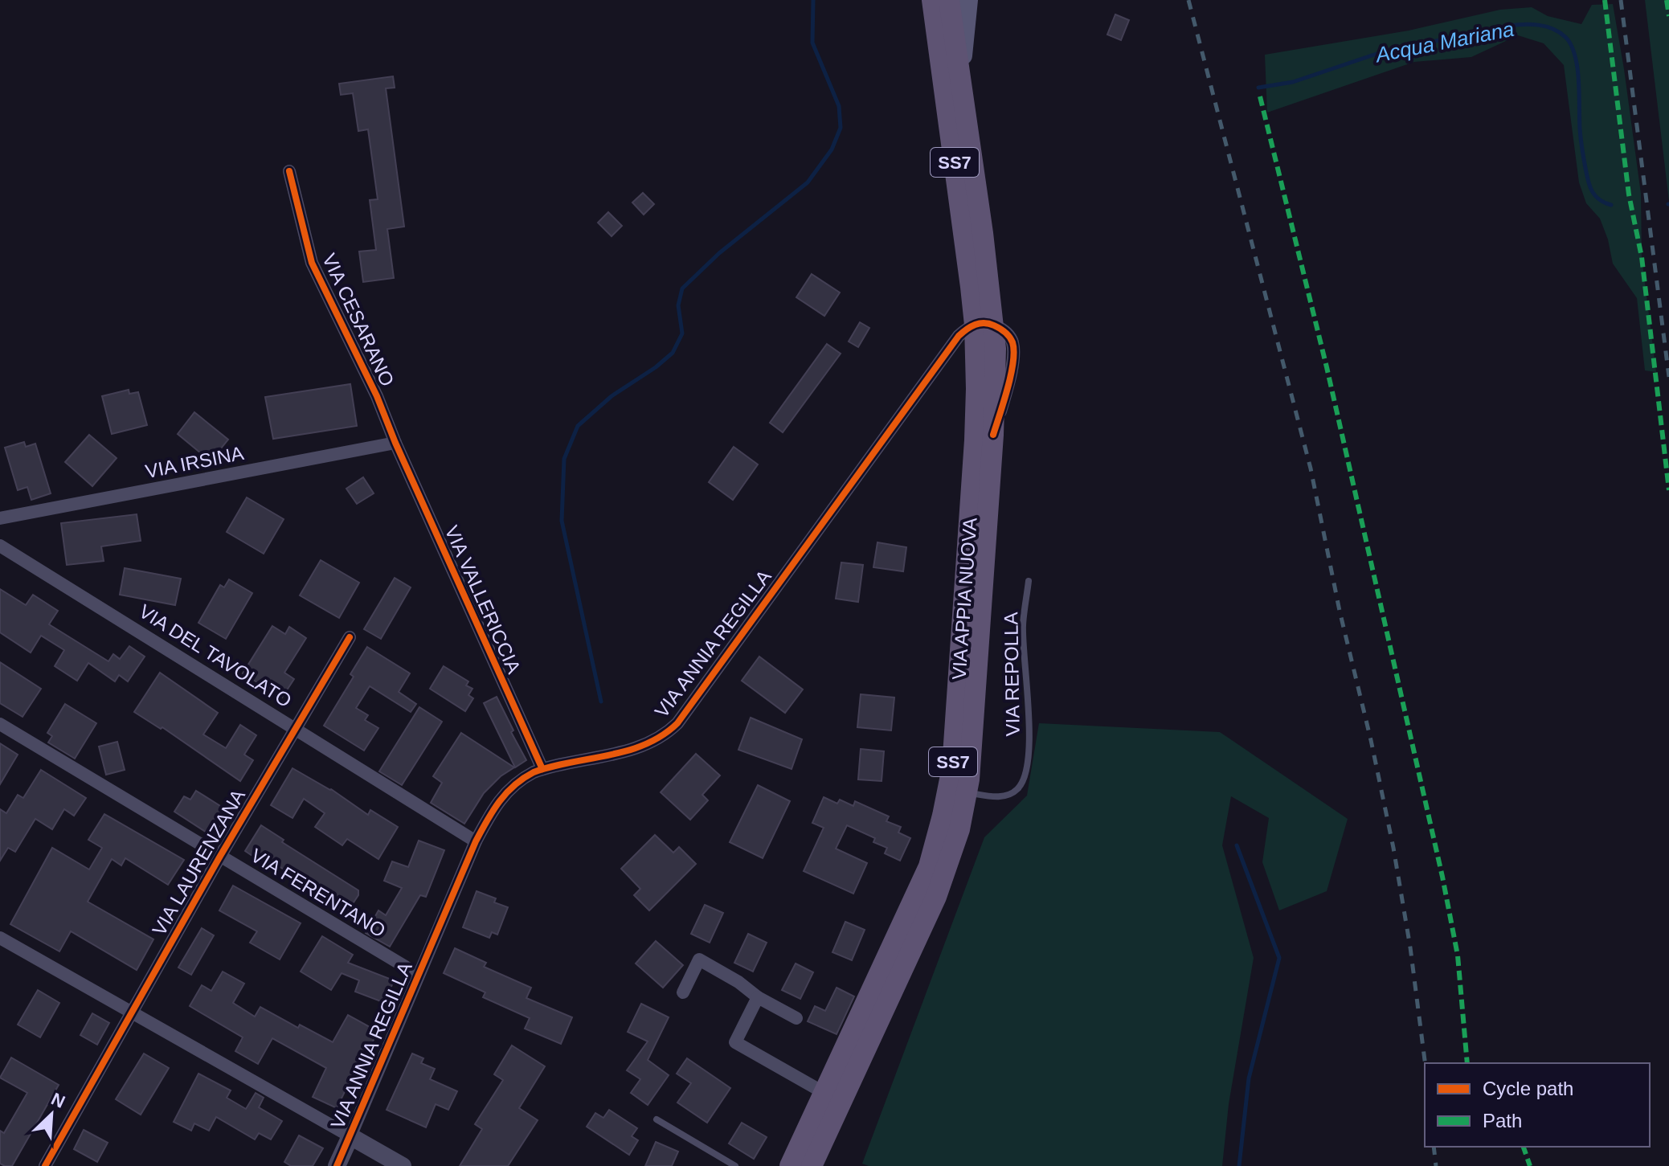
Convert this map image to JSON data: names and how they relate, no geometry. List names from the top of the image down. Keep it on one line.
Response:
{"streets":{"main road":["SS7","VIA APPIA NUOVA"],"street":["VIA CESARANO","VIA IRSINA","VIA VALLERICCIA","VIA ANNIA REGILLA","VIA DEL TAVOLATO","VIA LAURENZANA","VIA FERENTANO"],"lane":["VIA REPOLLA"]},"crossings":[["VIA CESARANO","VIA IRSINA"],["VIA CESARANO","VIA VALLERICCIA"],["VIA IRSINA","VIA VALLERICCIA"],["VIA APPIA NUOVA","VIA ANNIA REGILLA"],["VIA APPIA NUOVA","VIA REPOLLA"],["VIA VALLERICCIA","VIA ANNIA REGILLA"],["VIA ANNIA REGILLA","VIA DEL TAVOLATO"],["VIA ANNIA REGILLA","VIA FERENTANO"],["VIA DEL TAVOLATO","VIA LAURENZANA"],["VIA LAURENZANA","VIA FERENTANO"]],"water":["Acqua Mariana"],"legend":["Cycle path","Path"],"north":"top right"}
